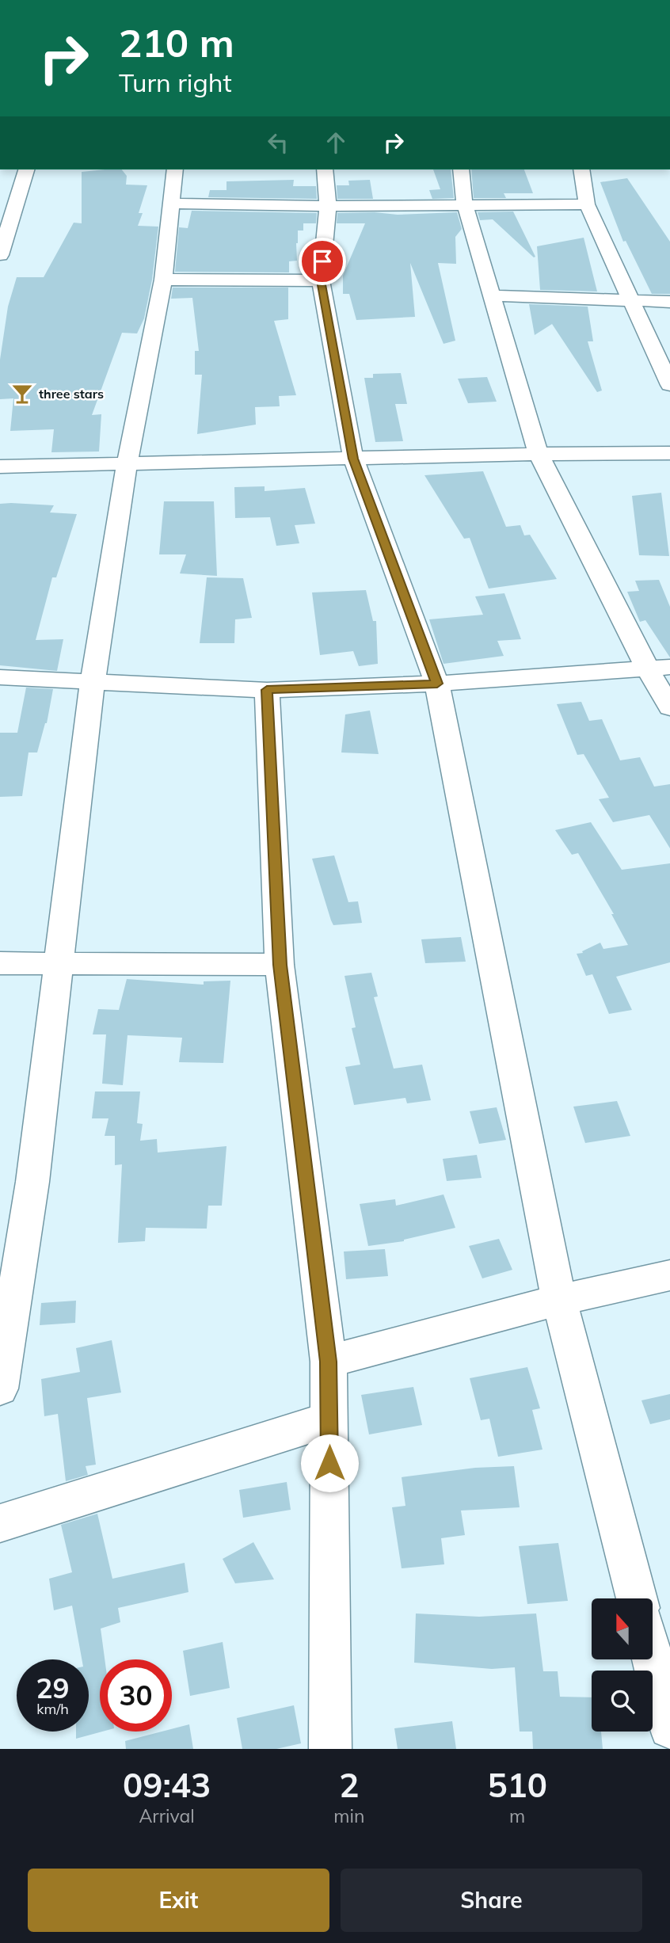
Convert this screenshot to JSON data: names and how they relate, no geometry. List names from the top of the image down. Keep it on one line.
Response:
{"places":{"bar":["three stars"]},"north":"top","page":{"turn":["210 m","Turn right"],"speed":"29 km/h","limit":"30","eta":["09:43","Arrival","2","min","510","m"],"buttons":["Exit","Share"]}}
